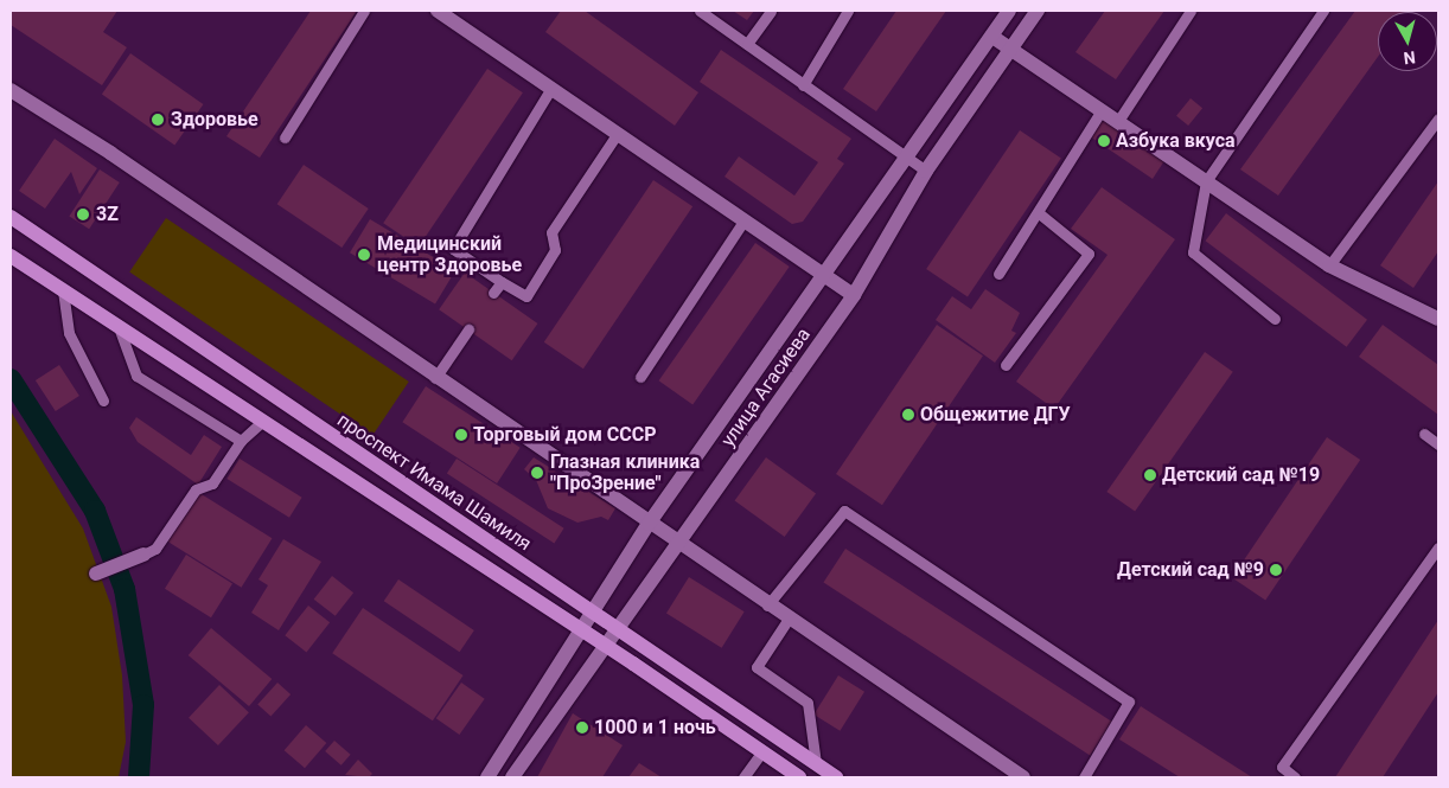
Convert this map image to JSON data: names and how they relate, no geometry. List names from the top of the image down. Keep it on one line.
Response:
{"streets":{"main road":["проспект Имама Шамиля"],"street":["улица Агасиева"]},"crossings":[["улица Агасиева","проспект Имама Шамиля"]],"places":["Здоровье","Азбука вкуса","3Z","Медицинский центр Здоровье","Общежитие ДГУ","Торговый дом СССР","Глазная клиника \"ПроЗрение\"","Детский сад №19","Детский сад №9","1000 и 1 ночь"],"north":"bottom"}
